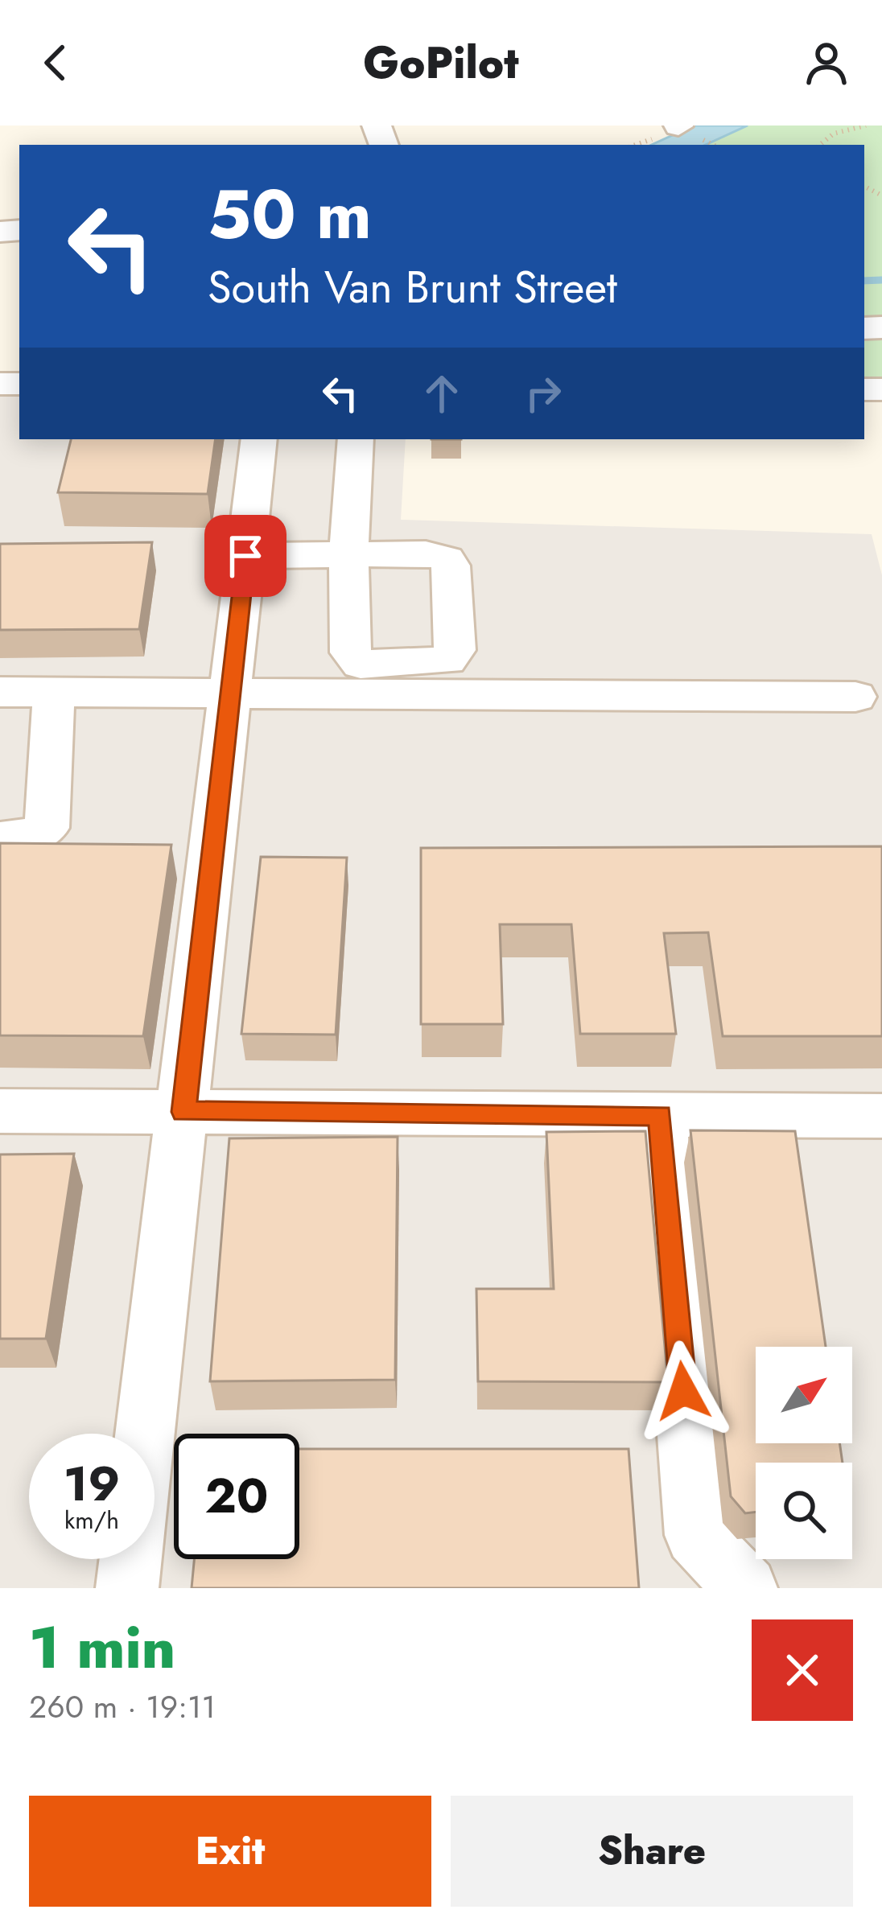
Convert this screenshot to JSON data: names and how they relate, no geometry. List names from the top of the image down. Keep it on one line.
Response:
{"north":"top right","page":{"header":"GoPilot","turn":["50 m","South Van Brunt Street"],"speed":"19 km/h","limit":"20","heading":["1 min","260 m · 19:11"],"buttons":["Exit","Share"]}}
